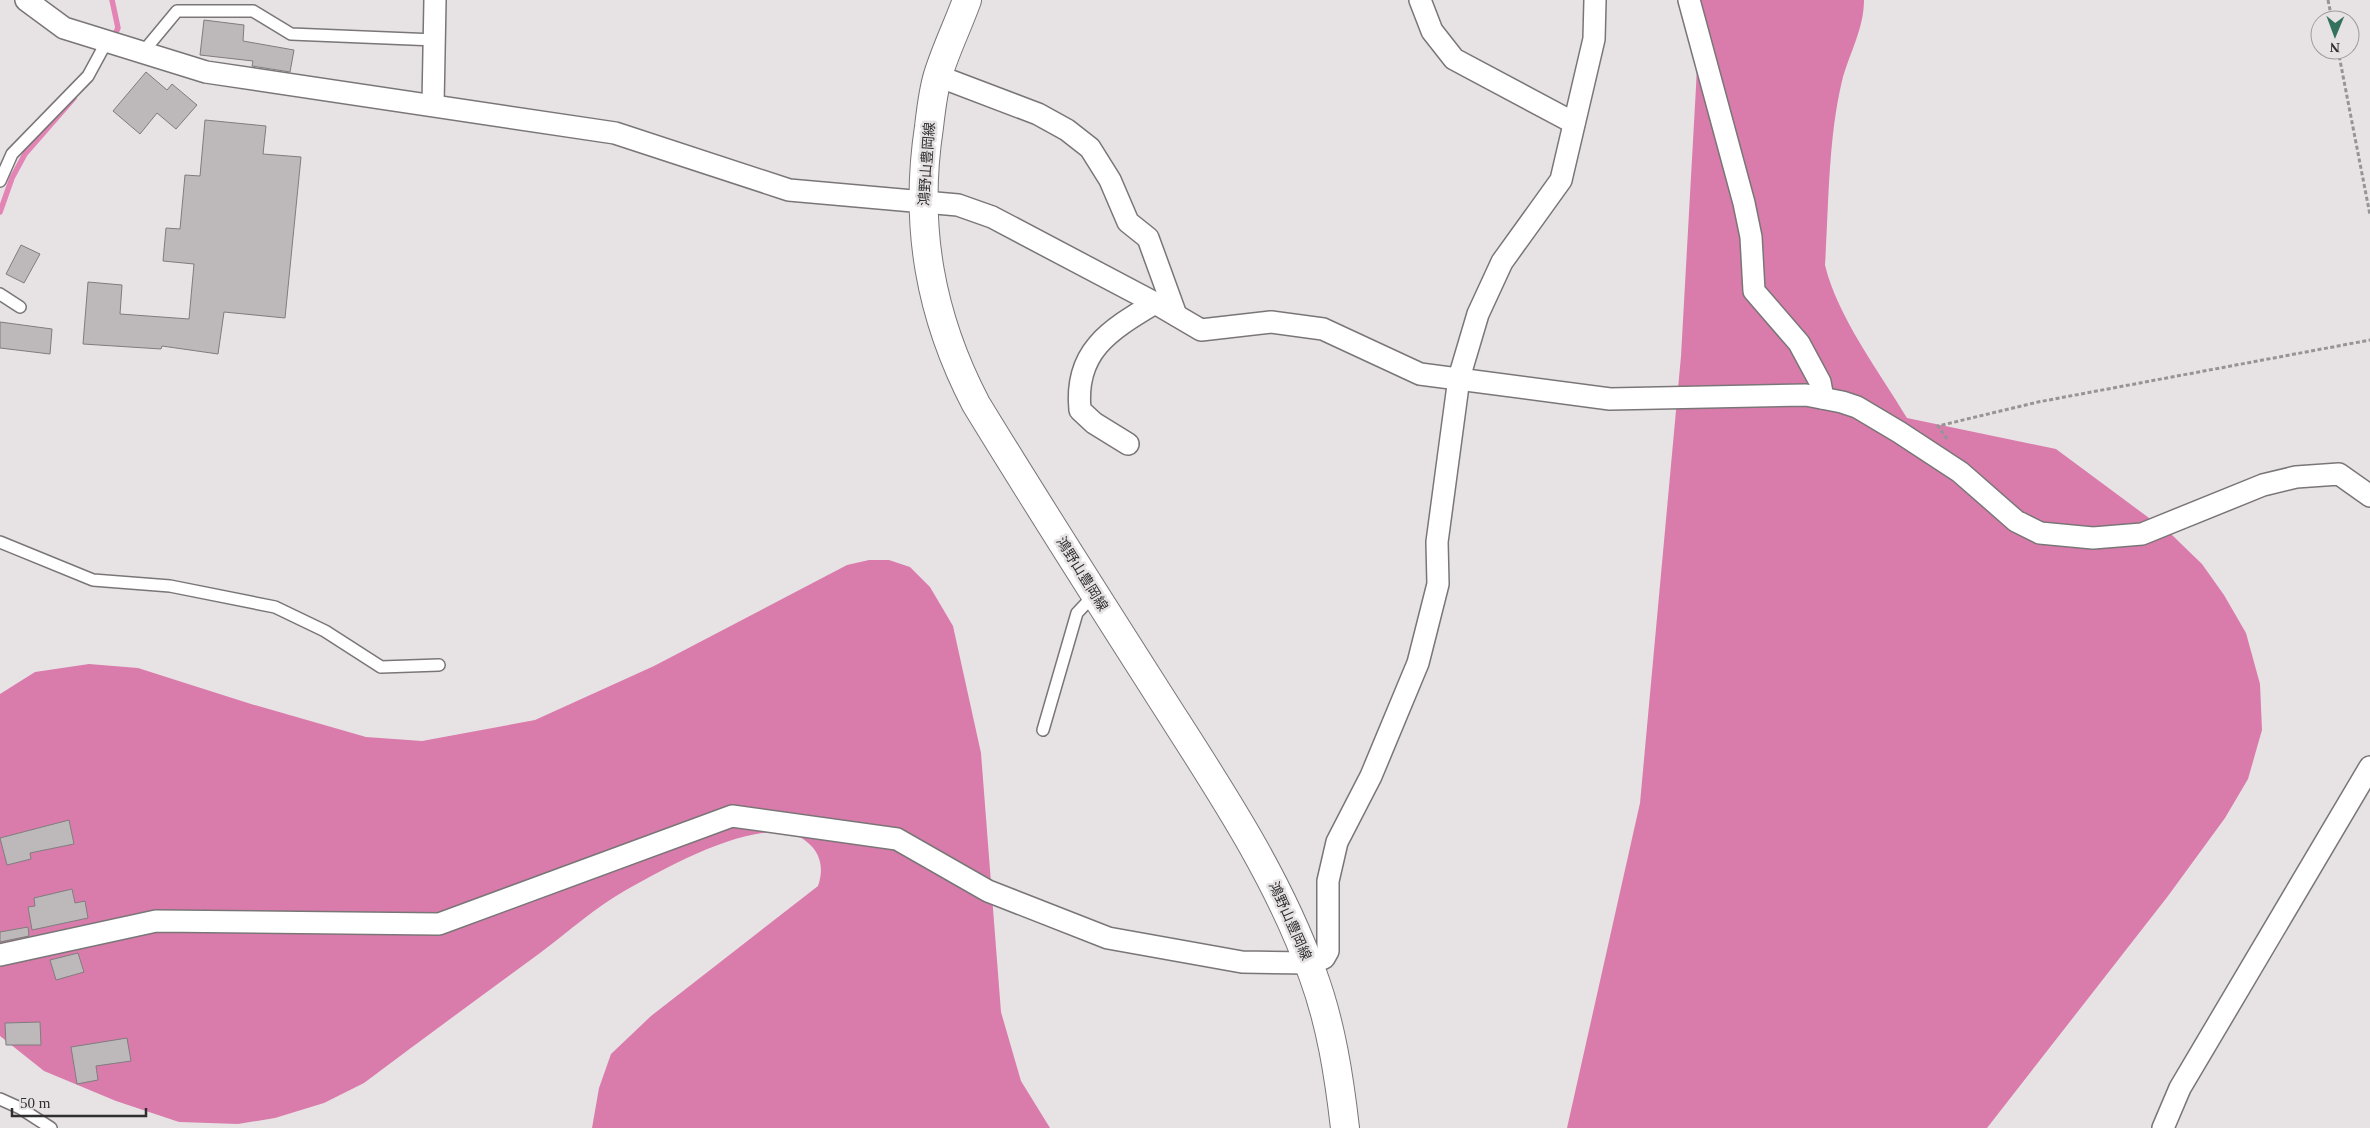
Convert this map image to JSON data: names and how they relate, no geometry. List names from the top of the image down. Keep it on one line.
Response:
{"streets":{"main road":["鴻野山豊岡線"]},"scale_bar":"50 m","north":"bottom"}
